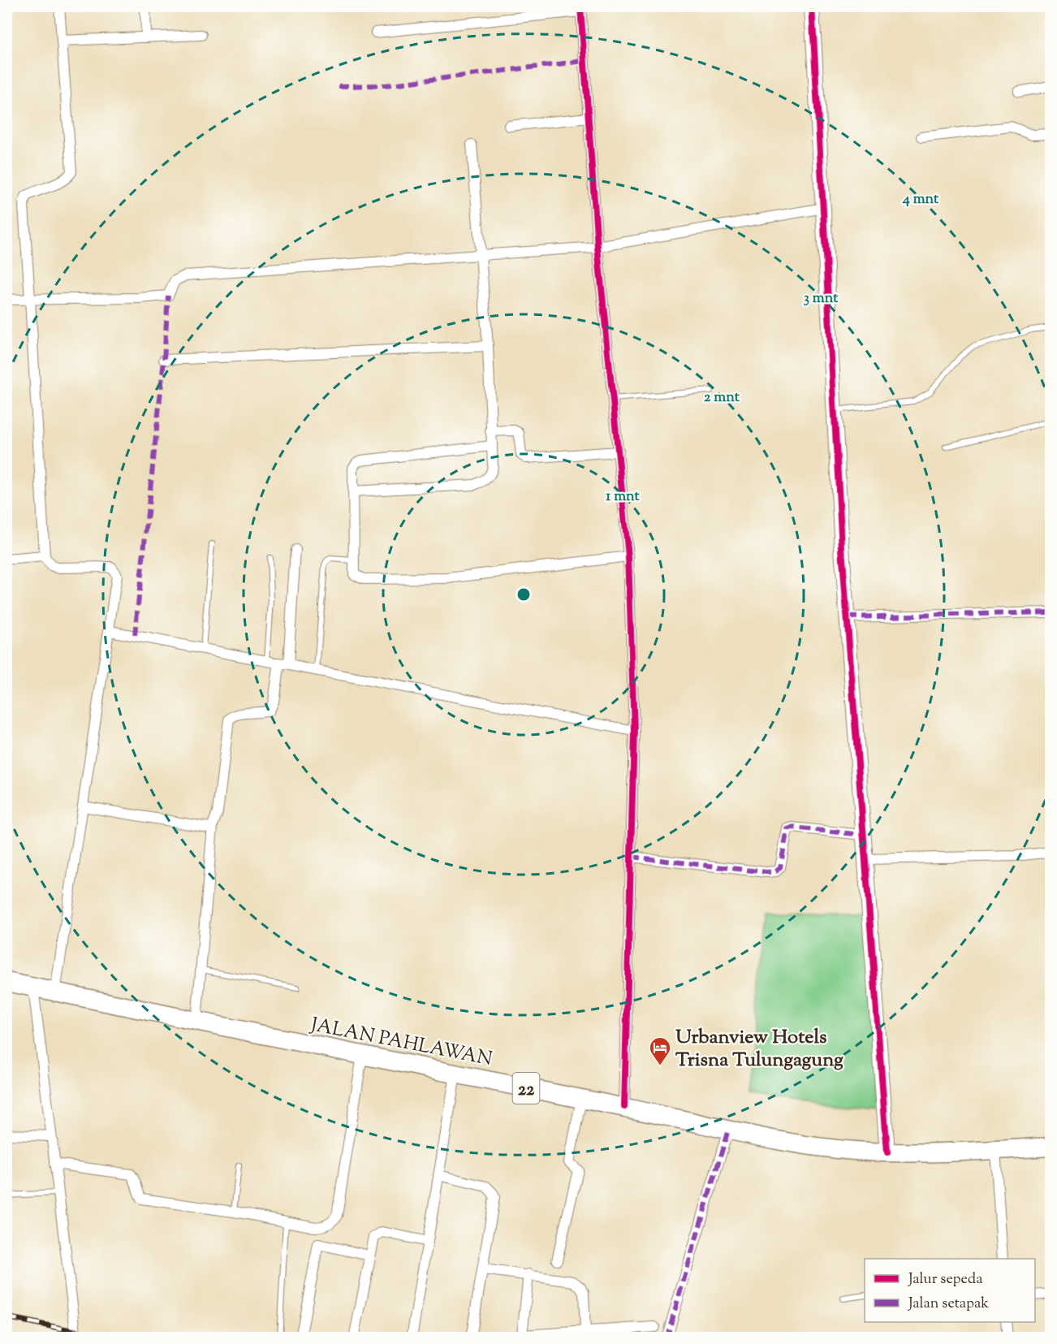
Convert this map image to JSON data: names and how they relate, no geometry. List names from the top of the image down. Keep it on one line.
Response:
{"streets":{"highway":["JALAN PAHLAWAN","22"]},"places":{"hotel":["Urbanview Hotels Trisna Tulungagung"]},"legend":["Jalur sepeda","Jalan setapak"],"rings":["4 mnt","3 mnt","2 mnt","1 mnt"]}
